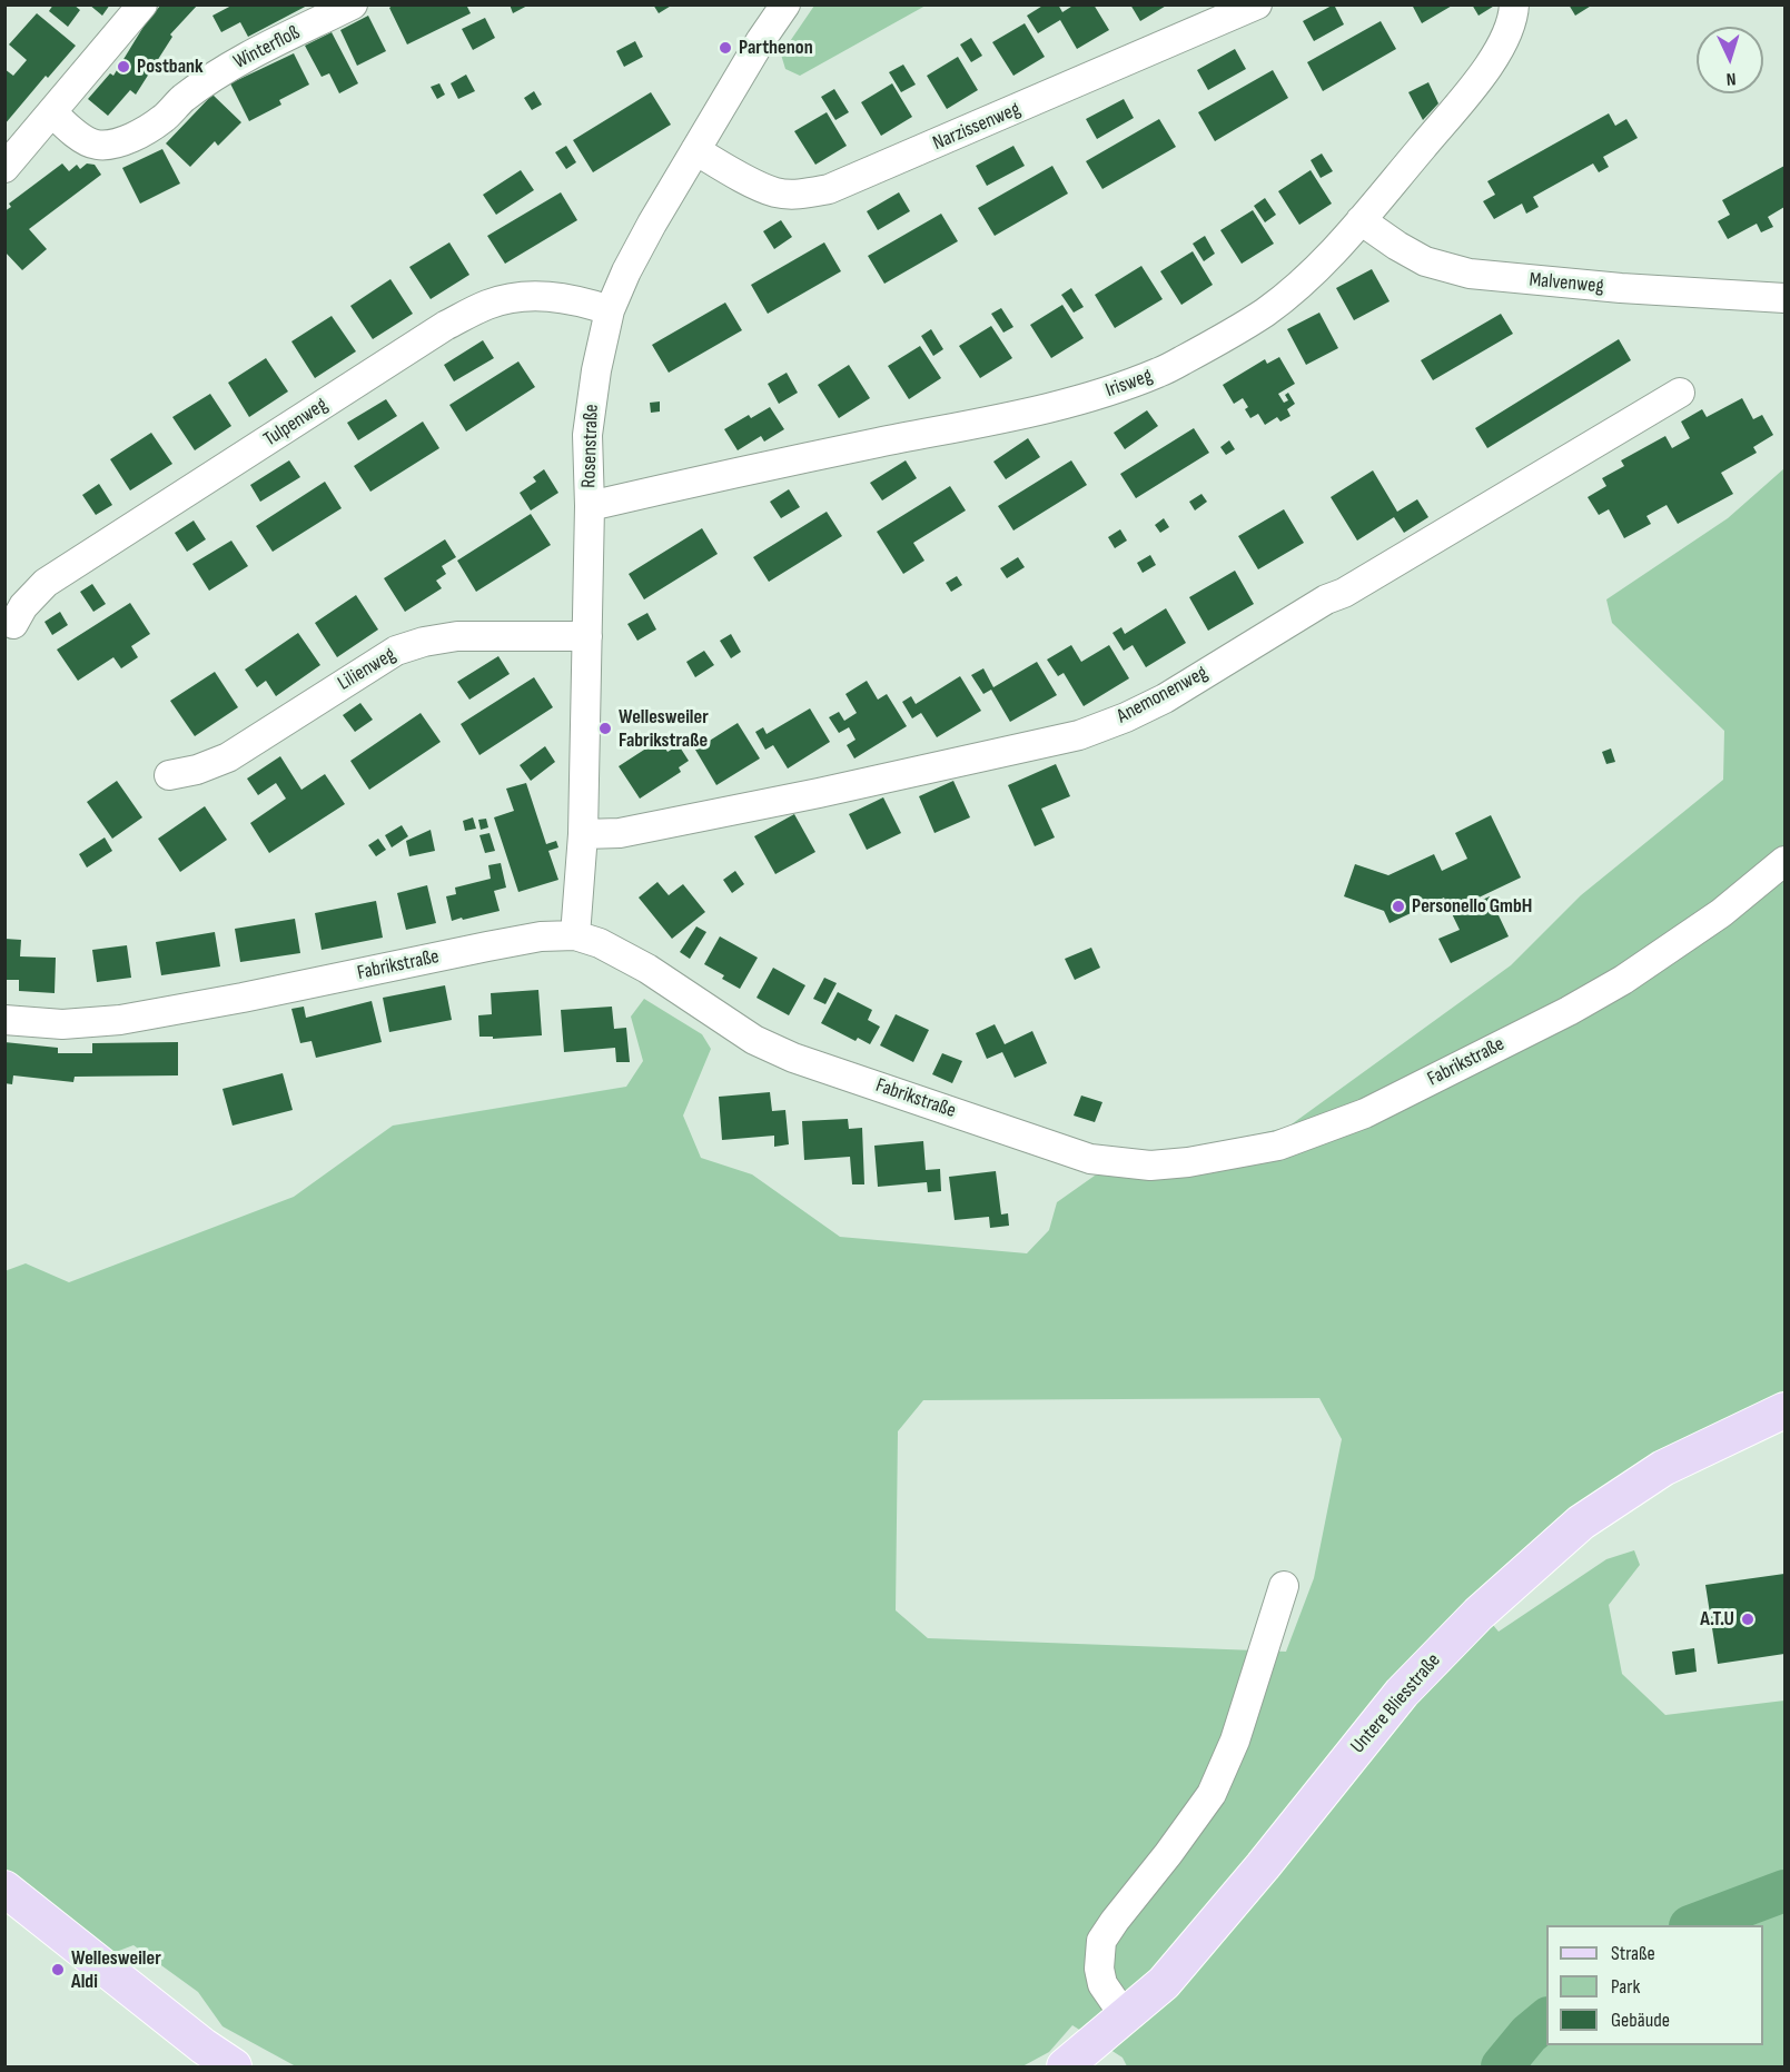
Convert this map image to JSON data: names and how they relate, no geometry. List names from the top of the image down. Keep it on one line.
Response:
{"streets":{"main road":["Untere Bliesstraße"],"street":["Winterfloß","Narzissenweg","Malvenweg","Irisweg","Tulpenweg","Rosenstraße","Lilienweg","Anemonenweg","Fabrikstraße"]},"crossings":[["Narzissenweg","Rosenstraße"],["Malvenweg","Irisweg"],["Irisweg","Rosenstraße"],["Tulpenweg","Rosenstraße"],["Rosenstraße","Lilienweg"],["Rosenstraße","Anemonenweg"],["Rosenstraße","Fabrikstraße"]],"places":["Parthenon","Postbank","Wellesweiler Fabrikstraße","Personello GmbH","A.T.U","Wellesweiler Aldi"],"legend":["Straße","Park","Gebäude"],"north":"bottom"}
